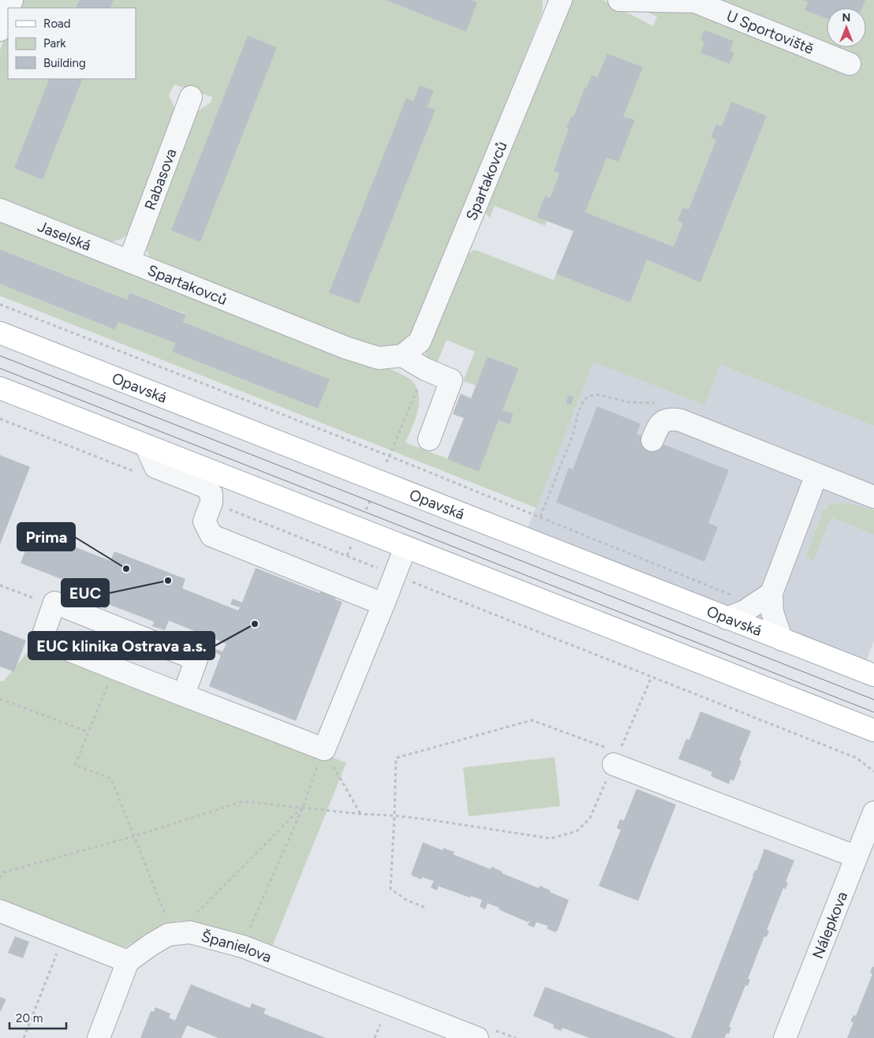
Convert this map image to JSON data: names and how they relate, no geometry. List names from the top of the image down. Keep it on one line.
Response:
{"streets":{"main road":["Opavská"],"street":["U Sportoviště","Rabasova","Spartakovců","Jaselská","Nálepkova","Španielova"]},"crossings":[["Rabasova","Spartakovců"],["Rabasova","Jaselská"],["Spartakovců","Jaselská"]],"places":["Prima","EUC","EUC klinika Ostrava a.s."],"legend":["Road","Park","Building"],"scale_bar":"20 m","north":"top"}
